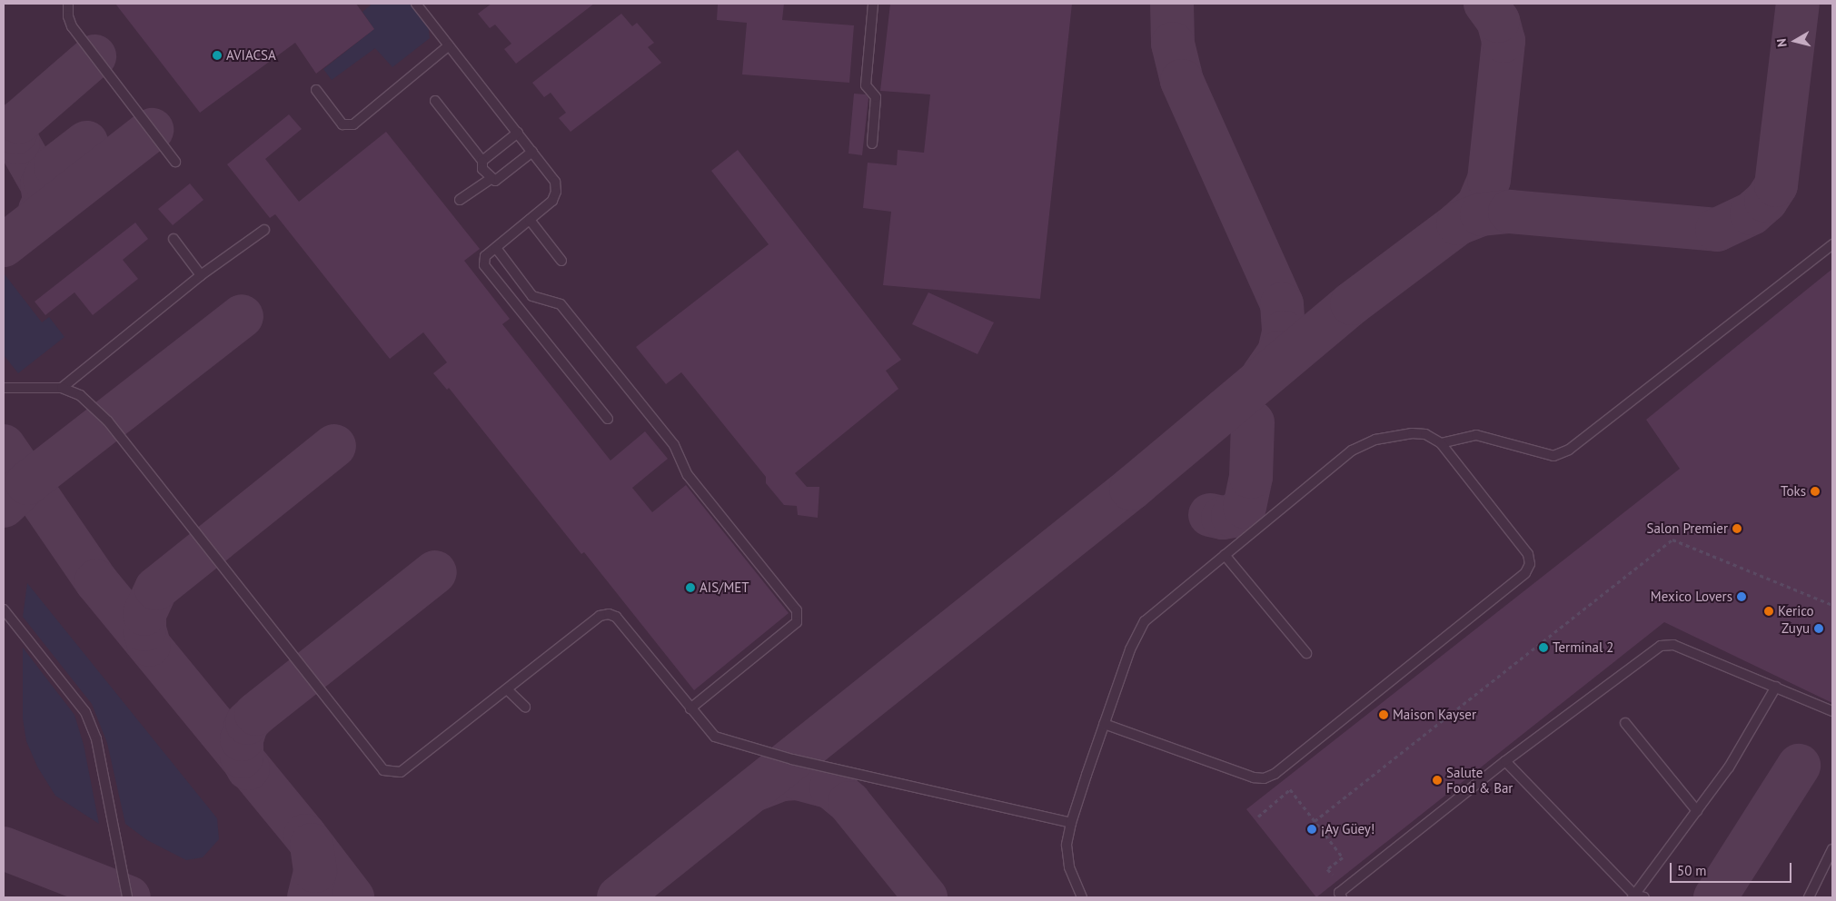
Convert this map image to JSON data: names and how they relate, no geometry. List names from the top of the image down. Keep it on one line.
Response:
{"places":["AVIACSA","Toks","Salon Premier","AIS/MET","Mexico Lovers","Kerico","Zuyu","Terminal 2","Maison Kayser","Salute Food & Bar","¡Ay Güey!"],"scale_bar":"50 m","north":"left"}
